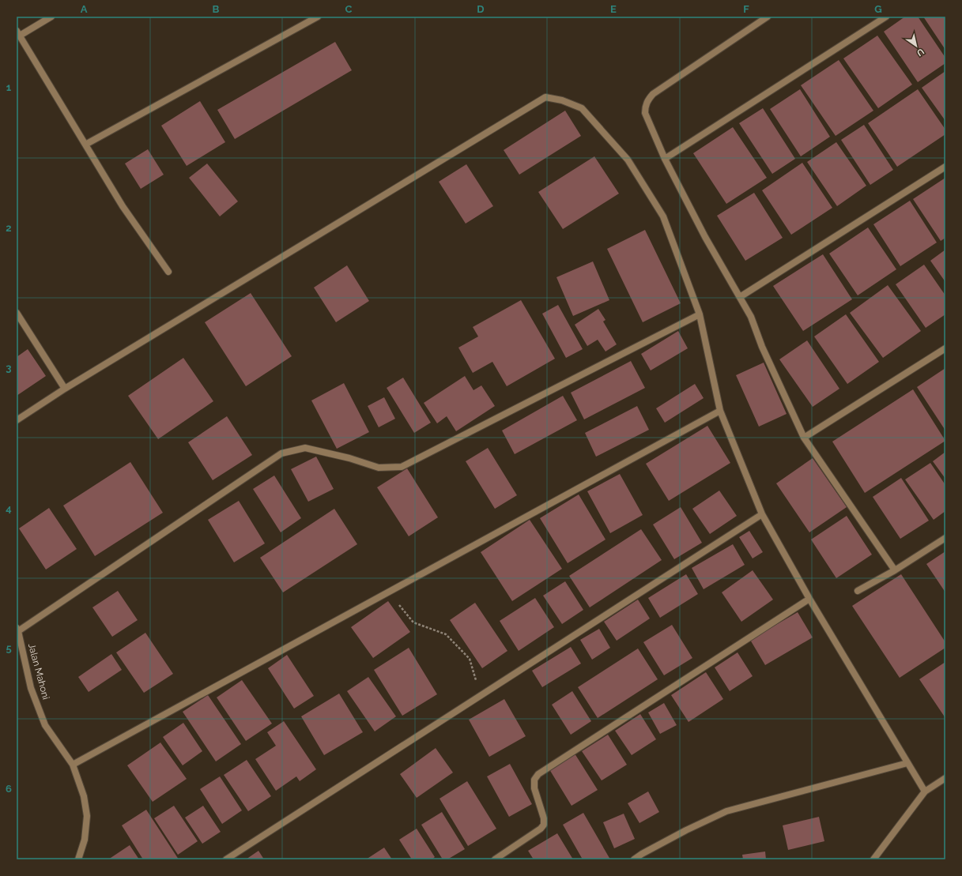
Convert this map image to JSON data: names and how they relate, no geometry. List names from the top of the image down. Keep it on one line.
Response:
{"streets":{"street":["Jalan Mahoni"]},"north":"bottom right","grid":{"columns":["A","B","C","D","E","F","G"],"rows":["1","2","3","4","5","6"]}}
